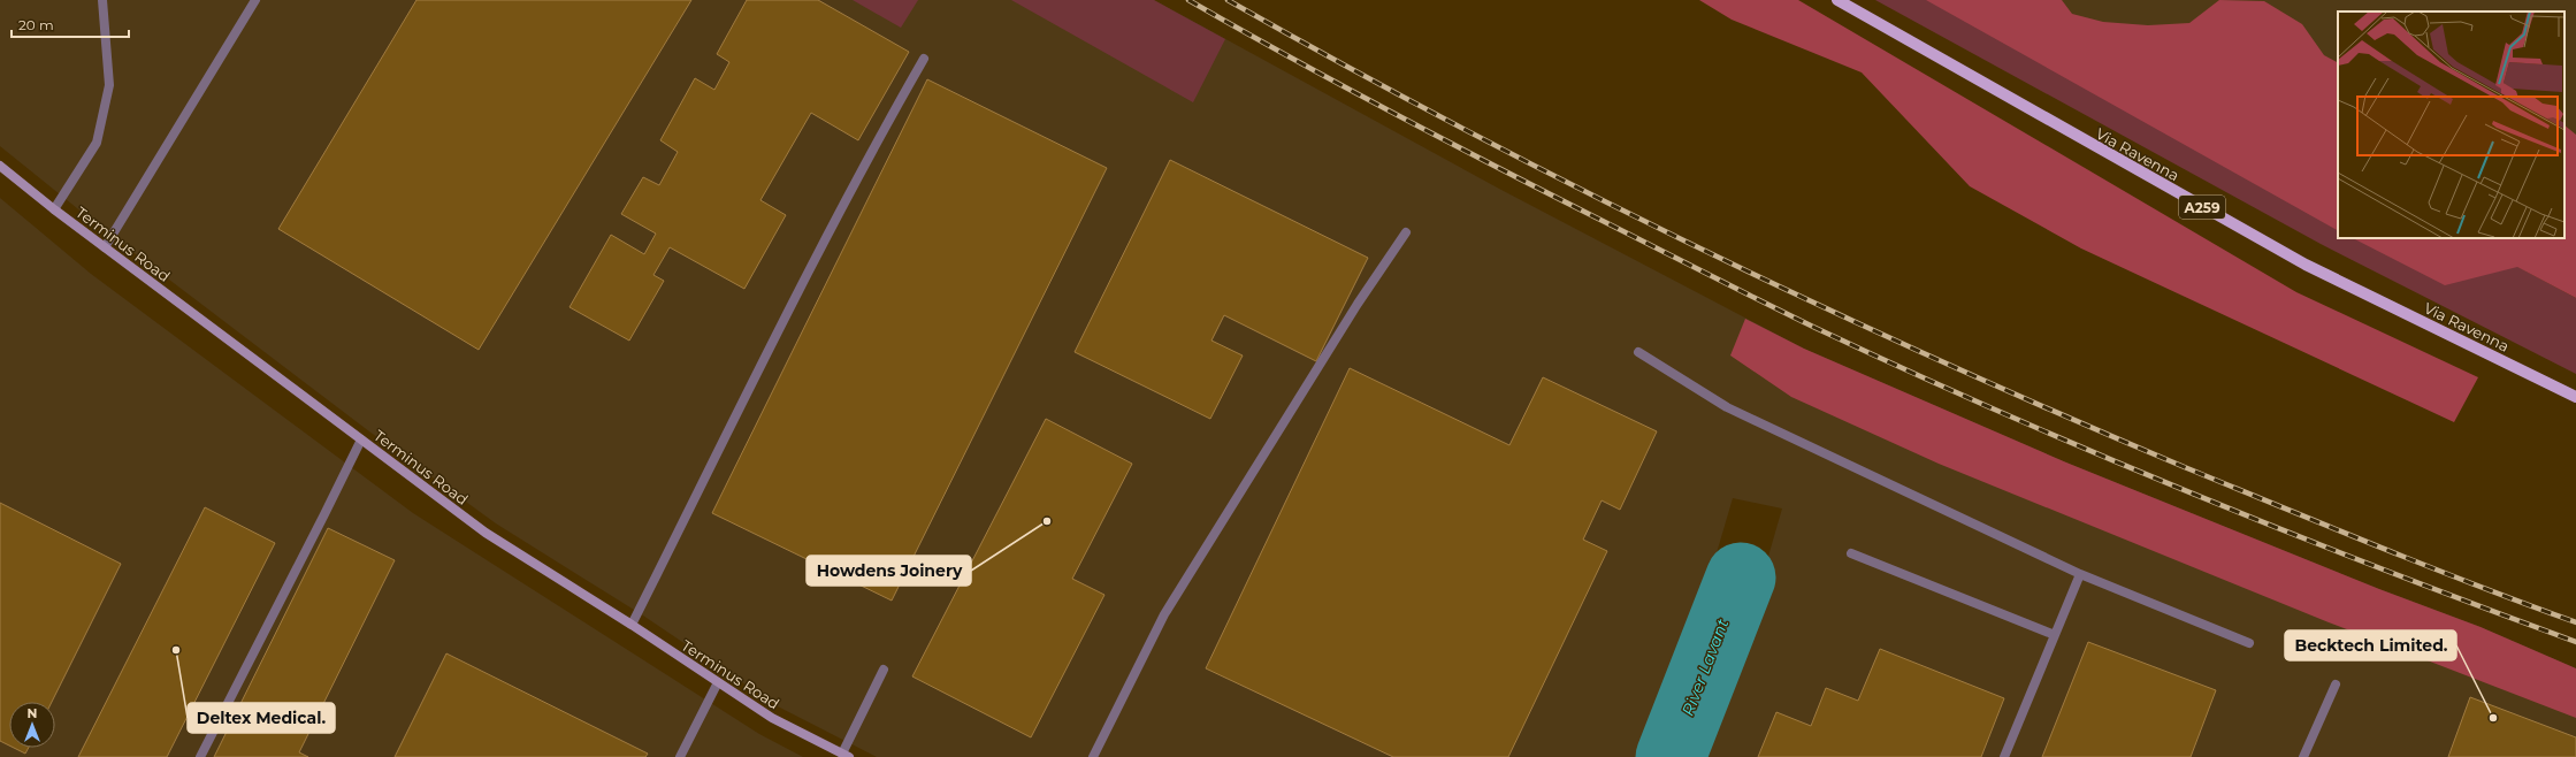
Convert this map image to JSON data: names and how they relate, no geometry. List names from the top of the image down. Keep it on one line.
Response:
{"streets":{"main road":["Via Ravenna","A259"],"street":["Terminus Road"]},"water":["River Lavant"],"places":["Howdens Joinery","Deltex Medical.","Becktech Limited."],"scale_bar":"20 m","north":"top"}
